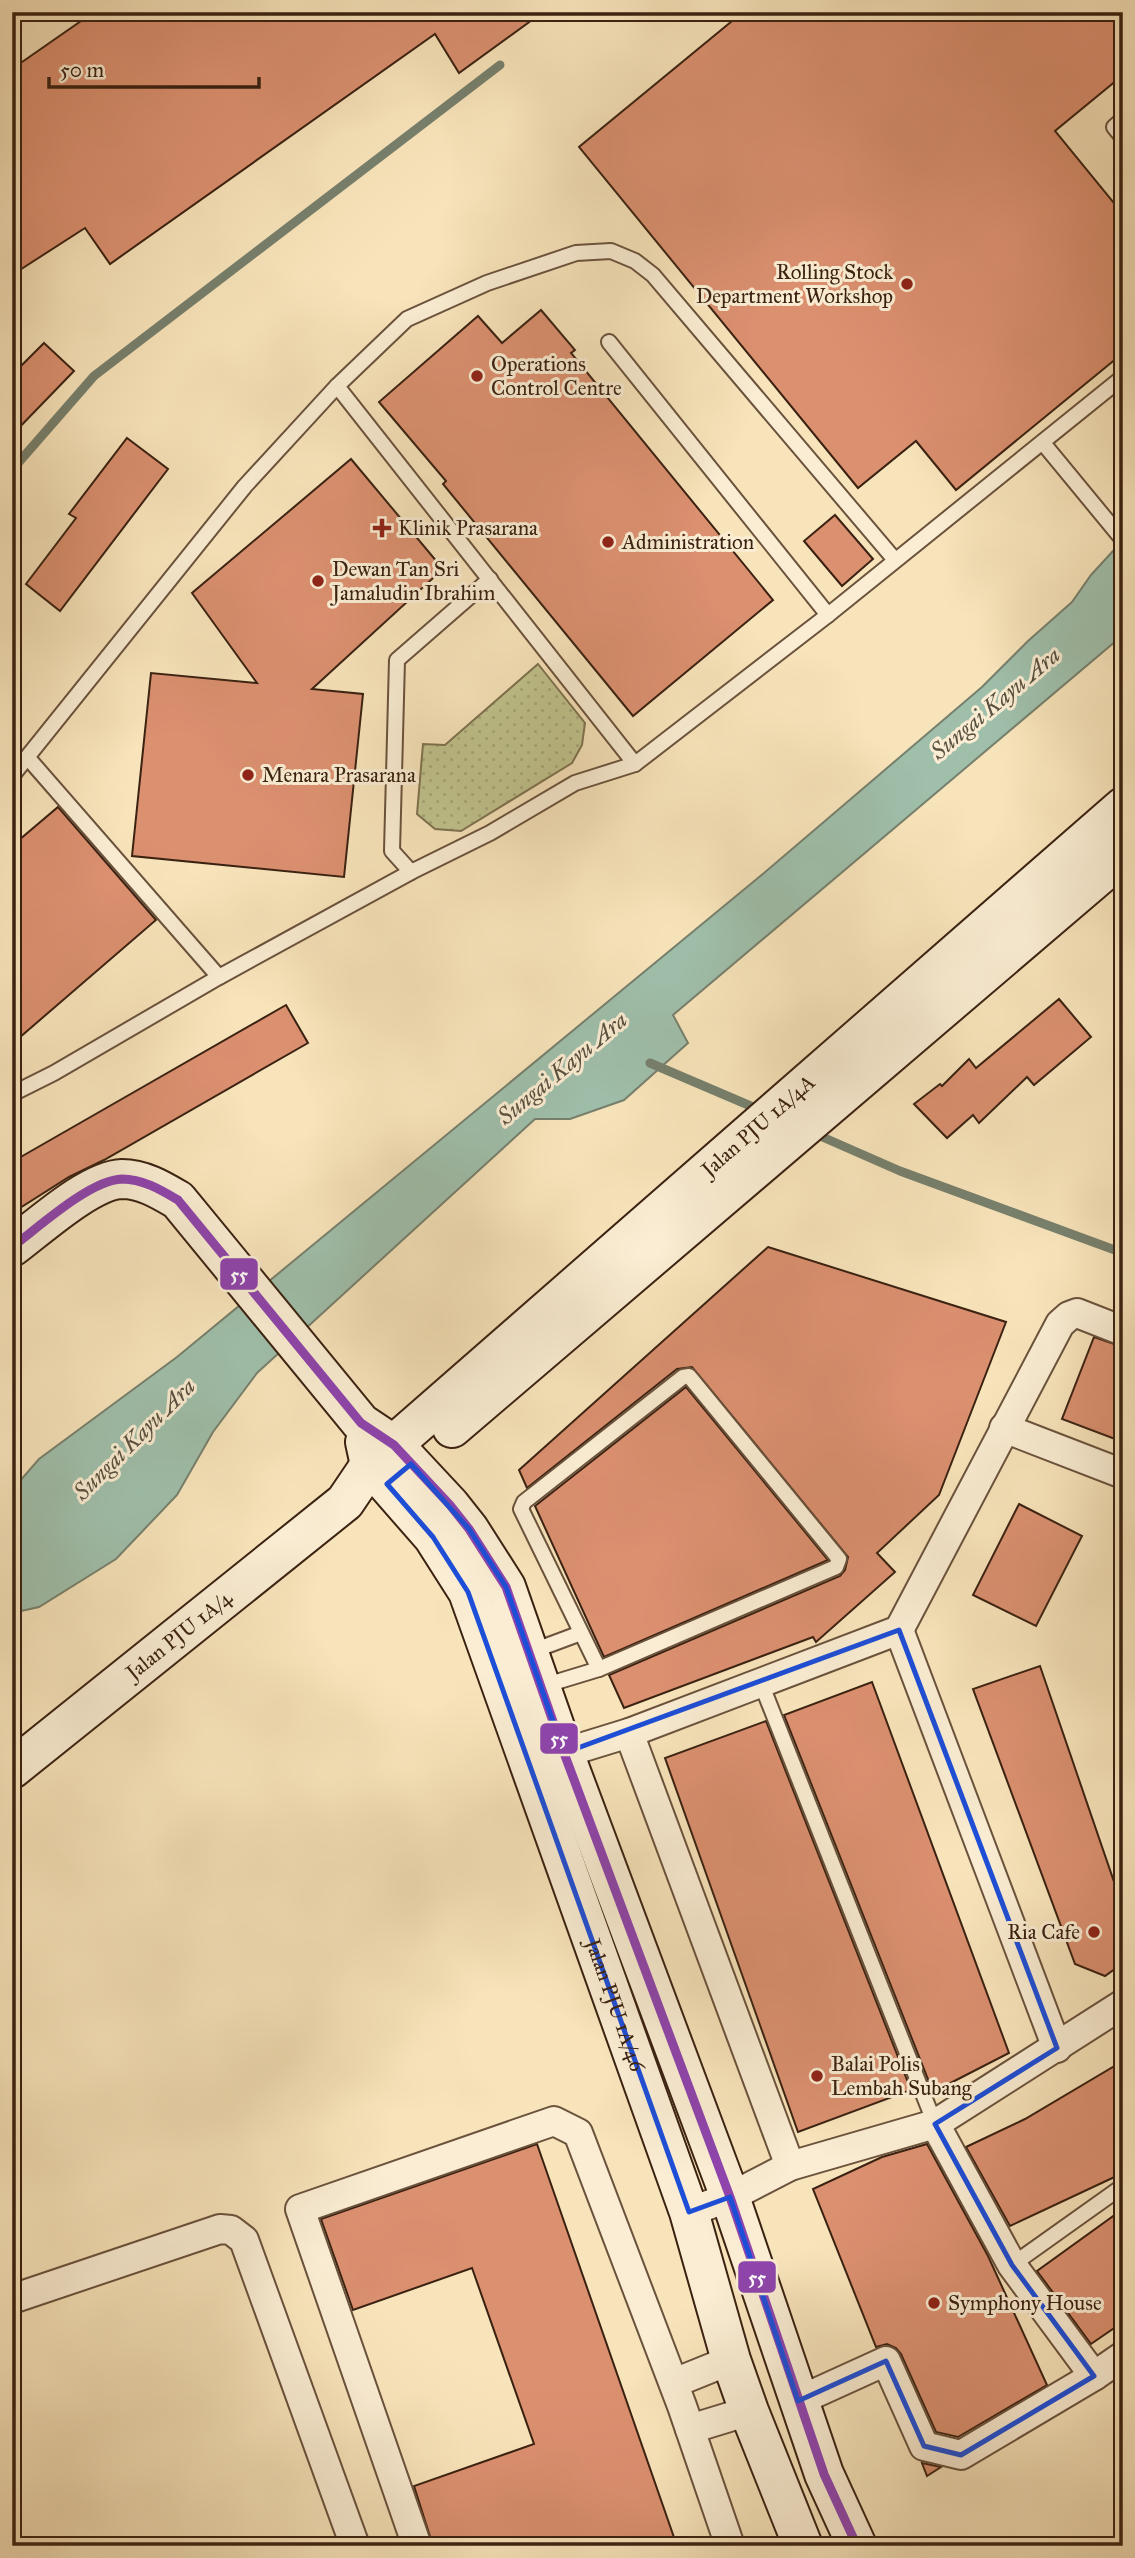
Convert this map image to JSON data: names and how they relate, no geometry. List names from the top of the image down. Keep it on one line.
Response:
{"streets":{"street":["Jalan PJU 1A/4A","Jalan PJU 1A/4","Jalan PJU 1A/46"]},"crossings":[["Jalan PJU 1A/4A","Jalan PJU 1A/4"],["Jalan PJU 1A/4A","Jalan PJU 1A/46"],["Jalan PJU 1A/4","Jalan PJU 1A/46"]],"water":["Sungai Kayu Ara"],"places":{"other":["Rolling Stock Department Workshop","Operations Control Centre","Administration","Dewan Tan Sri Jamaludin Ibrahim","Menara Prasarana","Ria Cafe","Balai Polis Lembah Subang","Symphony House"],"health":["Klinik Prasarana"]},"lines":["transit line 55"],"scale_bar":"50 m"}
